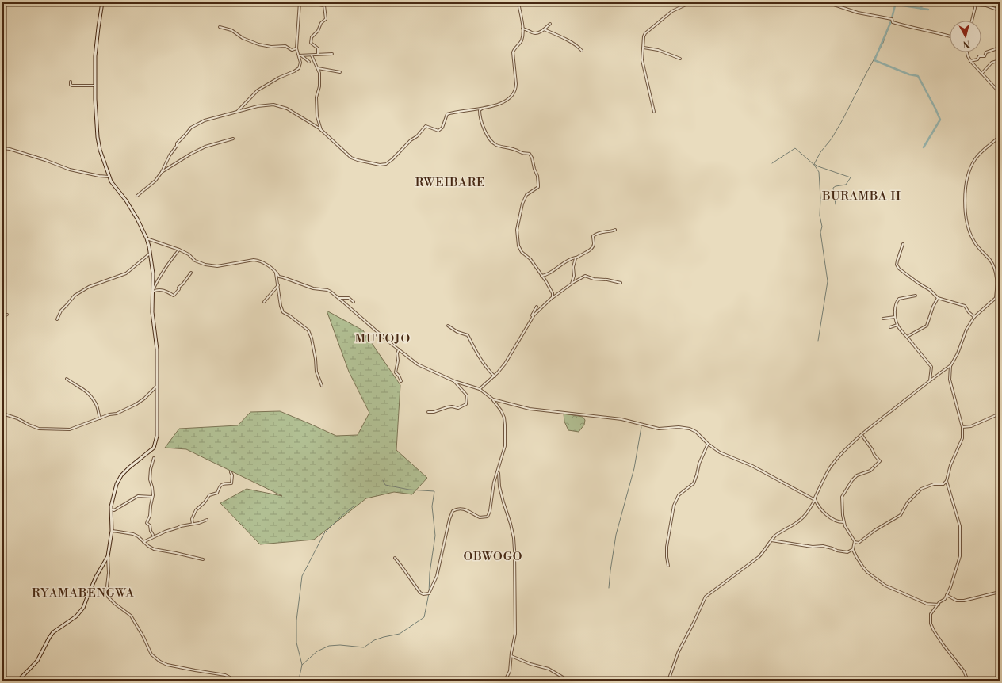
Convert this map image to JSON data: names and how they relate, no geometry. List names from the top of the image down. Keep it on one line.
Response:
{"districts":["RWEIBARE","BURAMBA II","MUTOJO","OBWOGO","RYAMABENGWA"],"north":"bottom"}
